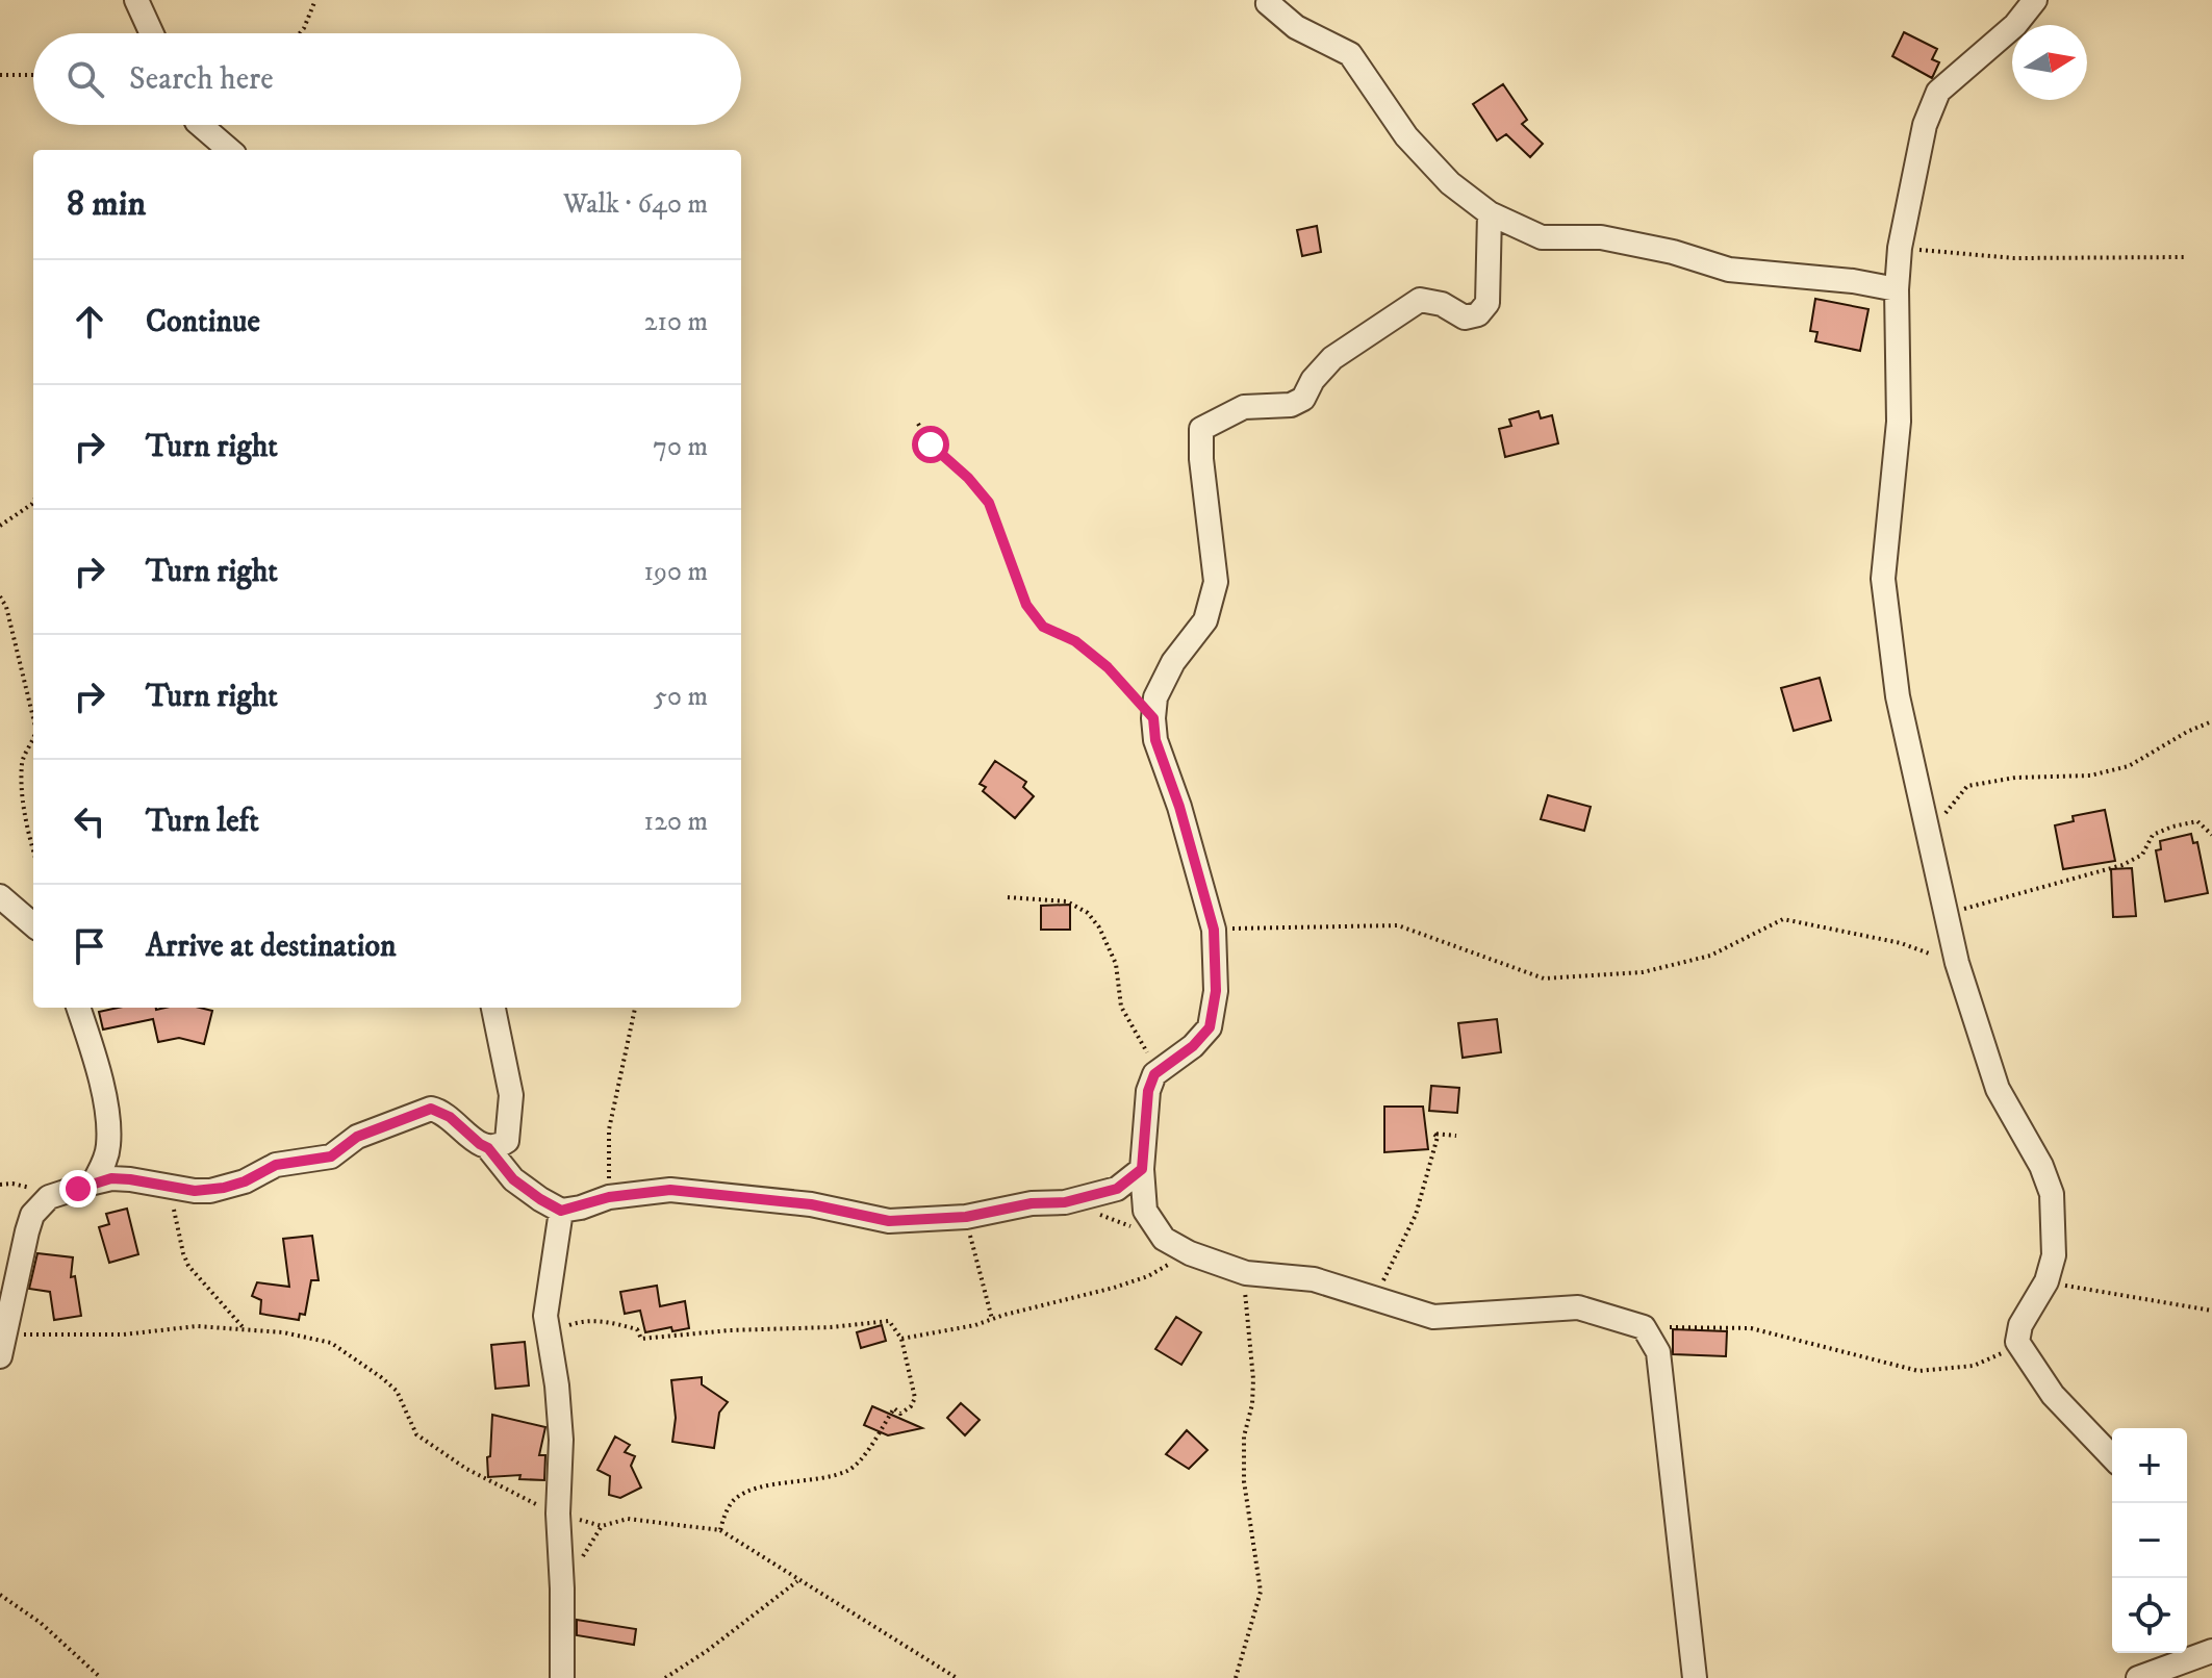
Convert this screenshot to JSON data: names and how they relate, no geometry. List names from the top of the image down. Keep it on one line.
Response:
{"north":"right","page":{"search":"Search here","heading":["8 min","Walk · 640 m"],"list":[["Continue","210 m"],["Turn right","70 m"],["Turn right","190 m"],["Turn right","50 m"],["Turn left","120 m"],"Arrive at destination"],"map_buttons":["+","−"]}}
